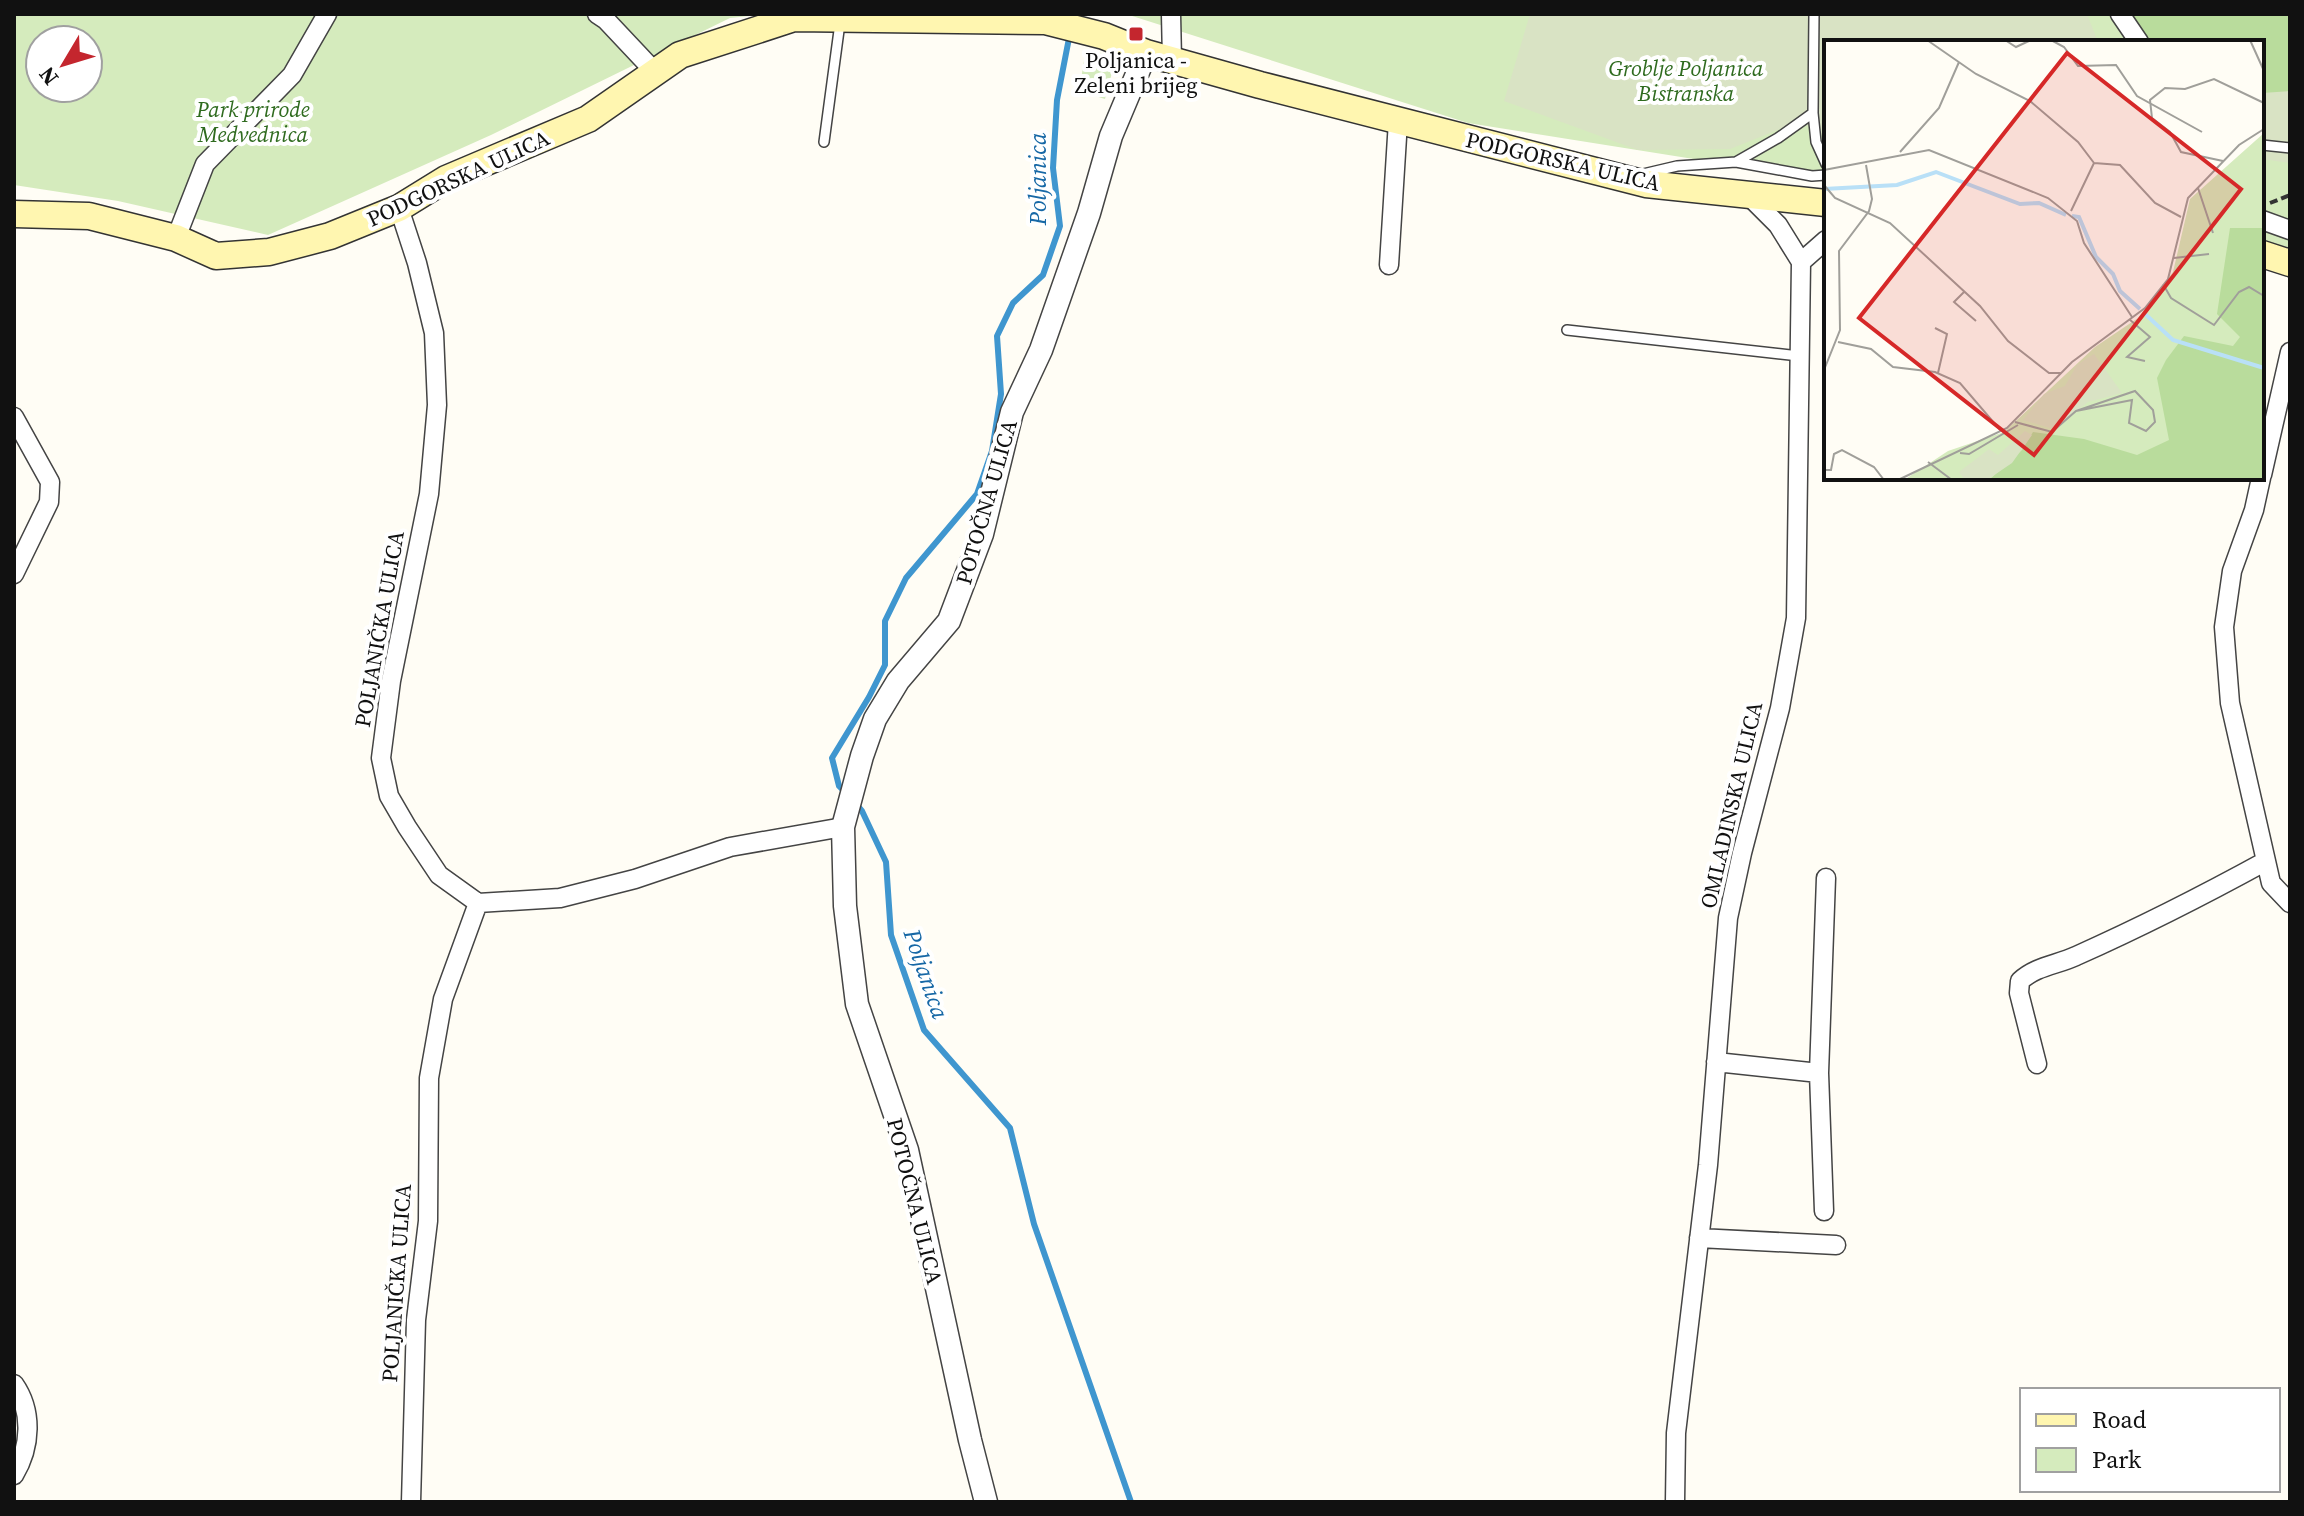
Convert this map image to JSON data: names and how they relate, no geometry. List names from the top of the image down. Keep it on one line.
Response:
{"streets":{"main road":["PODGORSKA ULICA"],"street":["POTOČNA ULICA","POLJANIČKA ULICA","OMLADINSKA ULICA"]},"crossings":[["PODGORSKA ULICA","POTOČNA ULICA"],["PODGORSKA ULICA","POLJANIČKA ULICA"]],"water":["Poljanica"],"parks":["Groblje Poljanica Bistranska","Park prirode Medvednica"],"places":{"transit":["Poljanica - Zeleni brijeg"]},"legend":["Road","Park"],"north":"bottom left"}
